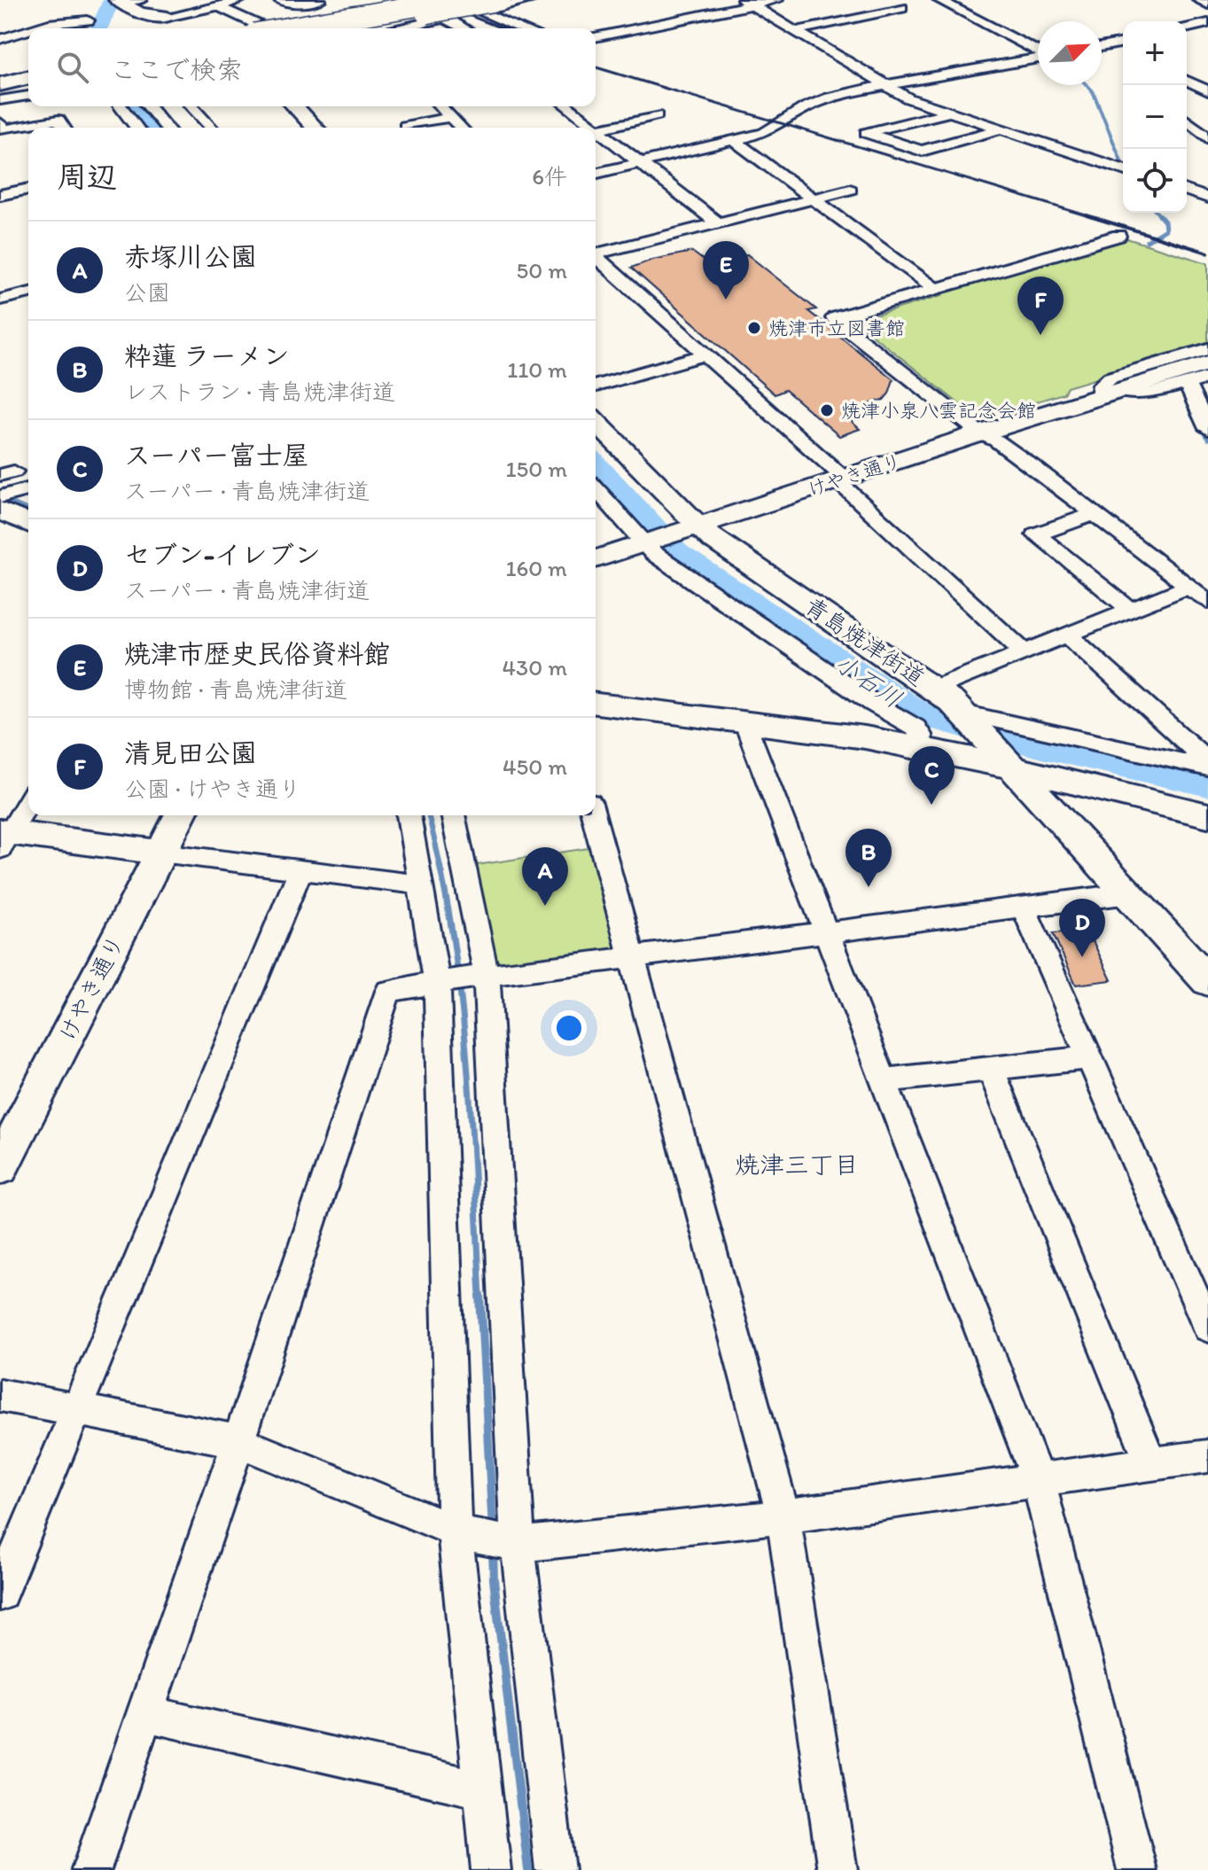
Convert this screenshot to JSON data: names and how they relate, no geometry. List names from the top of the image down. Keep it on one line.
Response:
{"streets":{"street":["けやき通り","青島焼津街道"]},"crossings":[["けやき通り","青島焼津街道"]],"districts":["焼津三丁目"],"water":["小石川"],"places":["焼津市立図書館","焼津小泉八雲記念会館"],"north":"top right","page":{"map_buttons":["+","−"],"search":"ここで検索","heading":["周辺","6件"],"list":[{"mark":"A","name":"赤塚川公園","note":"公園","value":"50 m"},{"mark":"B","name":"粋蓮 ラーメン","note":"レストラン · 青島焼津街道","value":"110 m"},{"mark":"C","name":"スーパー富士屋","note":"スーパー · 青島焼津街道","value":"150 m"},{"mark":"D","name":"セブン-イレブン","note":"スーパー · 青島焼津街道","value":"160 m"},{"mark":"E","name":"焼津市歴史民俗資料館","note":"博物館 · 青島焼津街道","value":"430 m"},{"mark":"F","name":"清見田公園","note":"公園 · けやき通り","value":"450 m"}],"pins":["E","F","C","B","A","D"]}}
